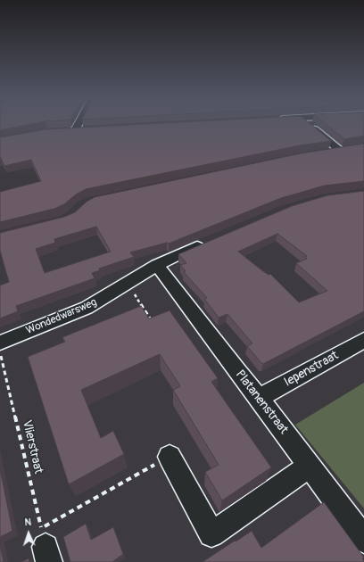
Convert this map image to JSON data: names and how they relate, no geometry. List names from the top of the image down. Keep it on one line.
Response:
{"streets":{"street":["Wondedwarsweg","Iepenstraat","Platanenstraat"],"path":["Vlierstraat"]},"crossings":[["Wondedwarsweg","Platanenstraat"],["Iepenstraat","Platanenstraat"]],"north":"top"}
